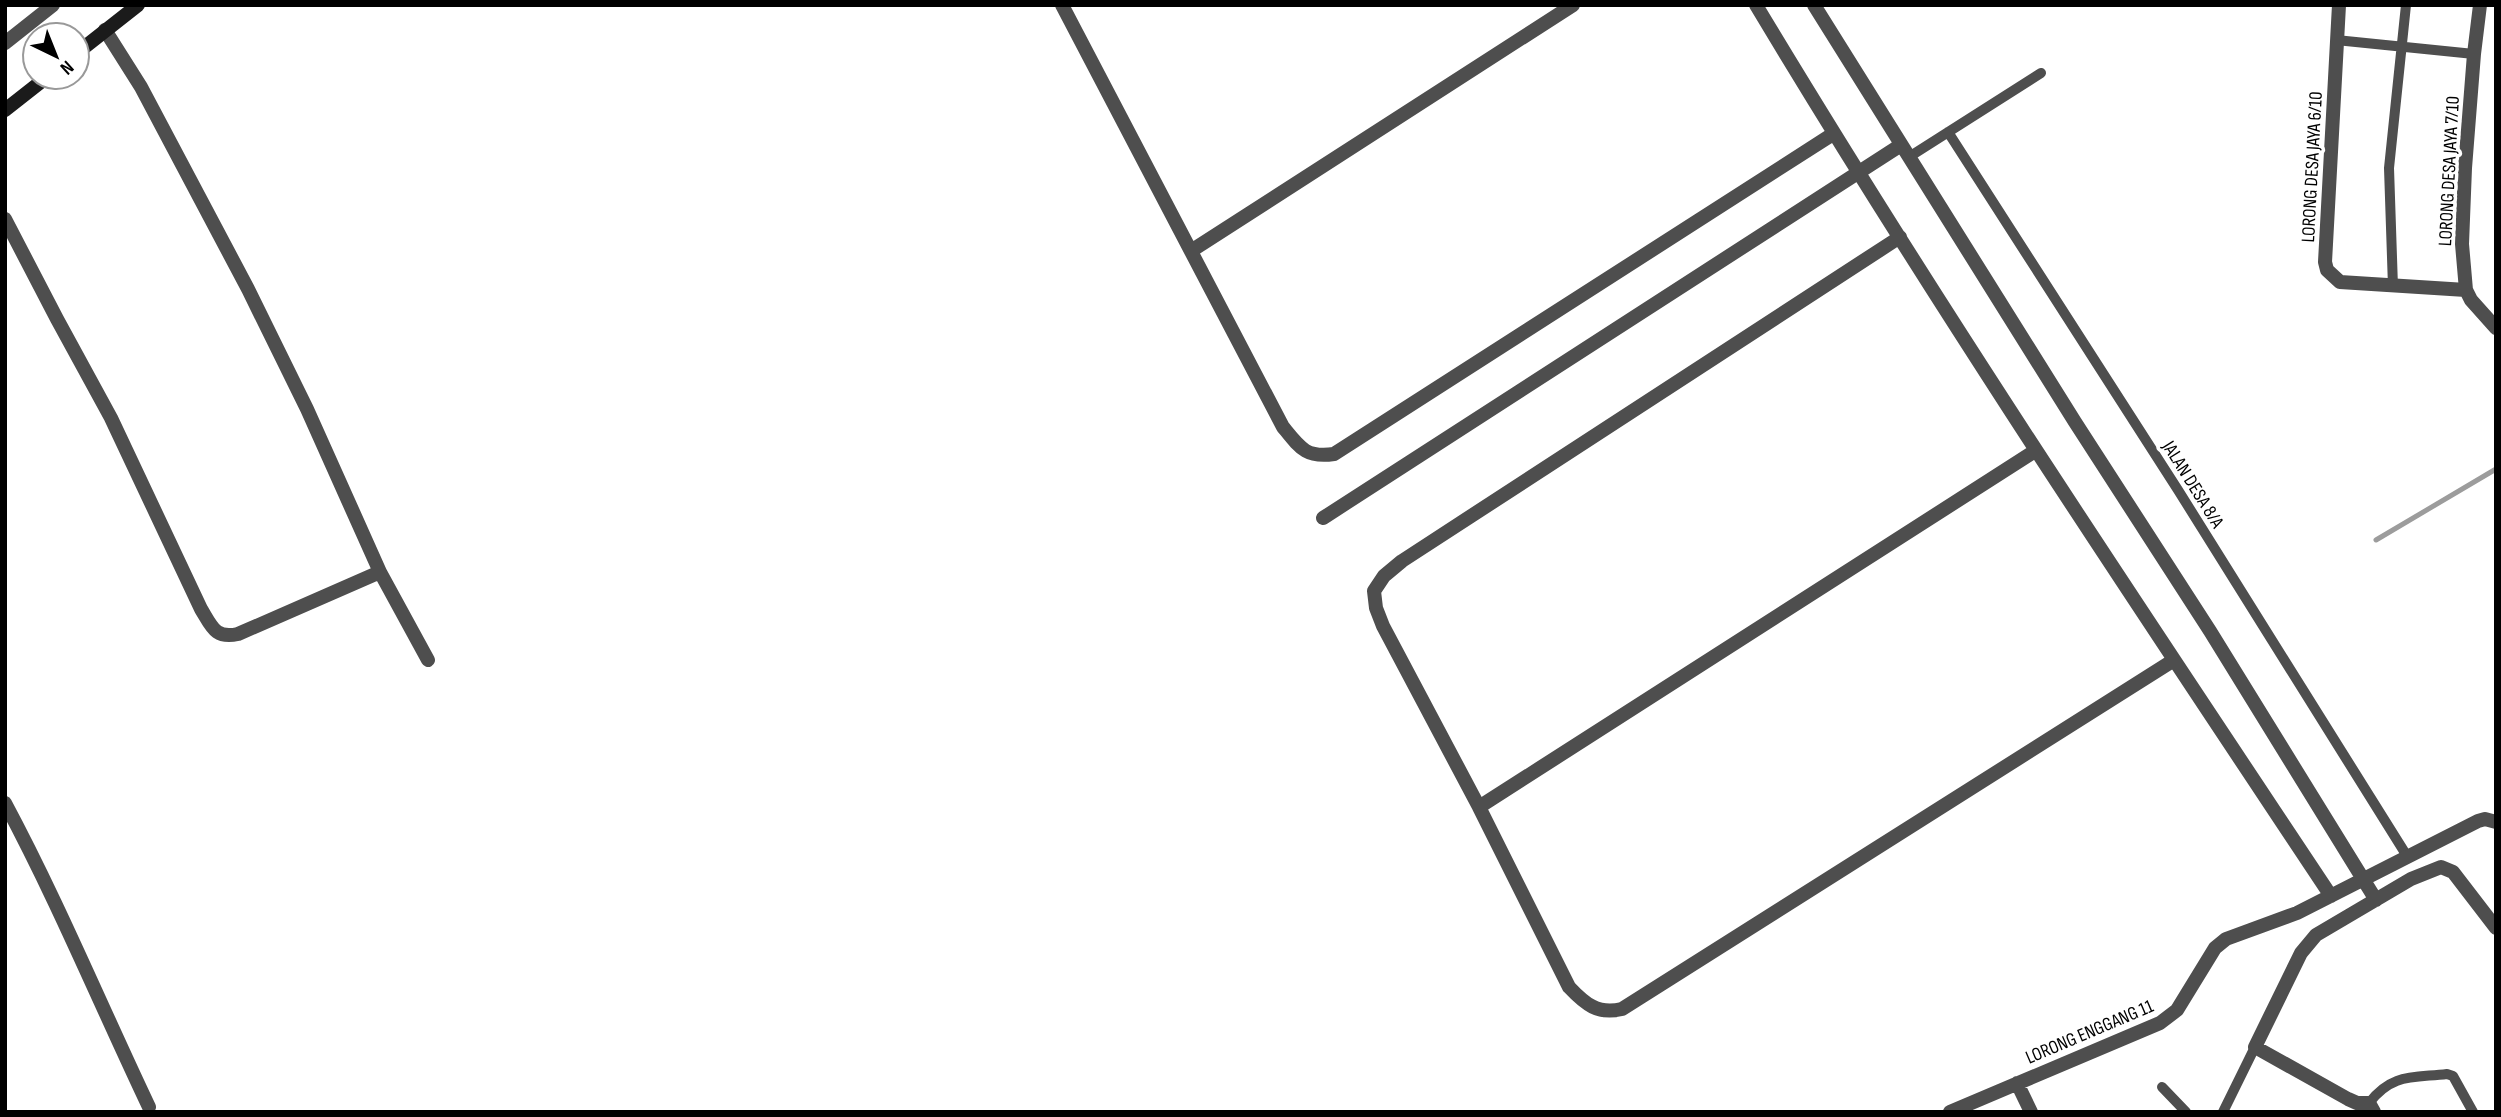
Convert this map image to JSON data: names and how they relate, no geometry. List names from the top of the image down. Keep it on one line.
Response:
{"streets":{"street":["LORONG DESA JAYA 6/10","LORONG DESA JAYA 7/10","LORONG ENGGANG 11"],"lane":["JALAN DESA 8/A"]},"crossings":[["LORONG DESA JAYA 6/10","LORONG DESA JAYA 7/10"],["JALAN DESA 8/A","LORONG ENGGANG 11"]],"north":"bottom right"}
